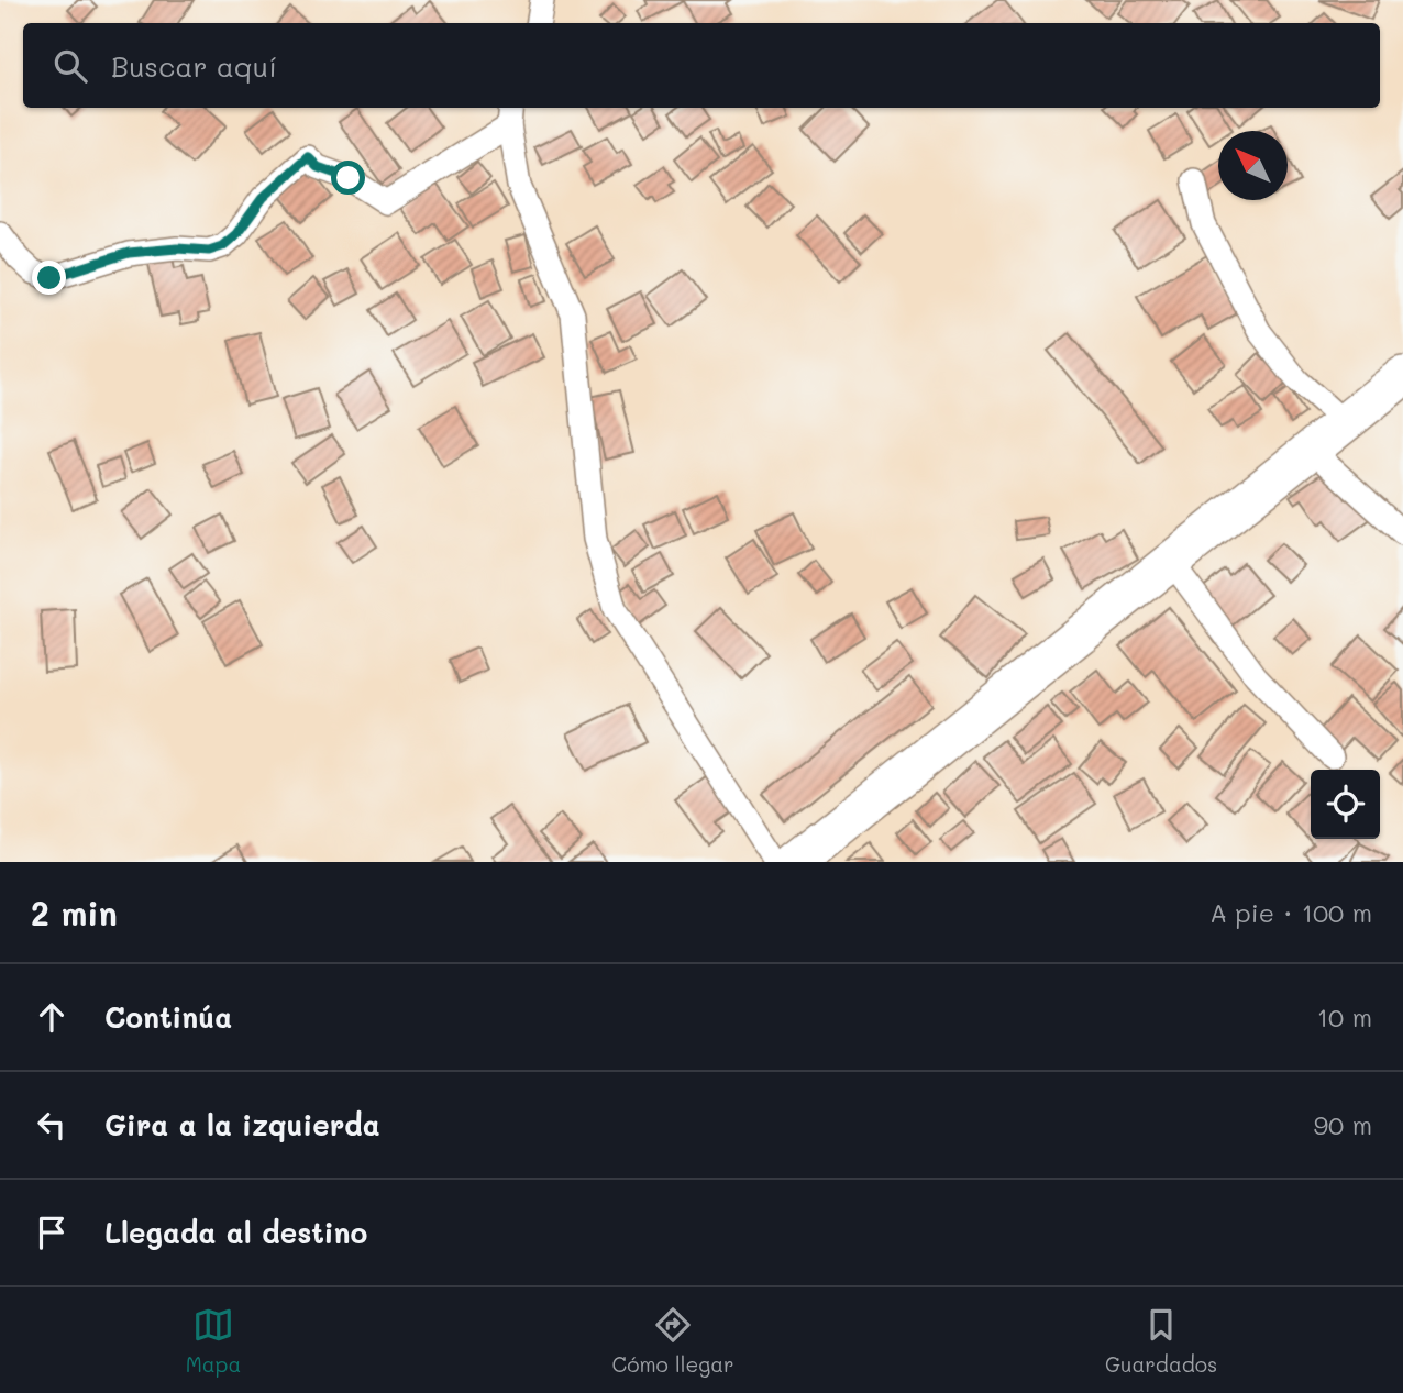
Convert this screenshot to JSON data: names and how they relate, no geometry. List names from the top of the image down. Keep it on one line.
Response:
{"north":"top left","page":{"search":"Buscar aquí","heading":["2 min","A pie · 100 m"],"list":[["Continúa","10 m"],["Gira a la izquierda","90 m"],"Llegada al destino"],"nav":["Mapa","Cómo llegar","Guardados"]}}
